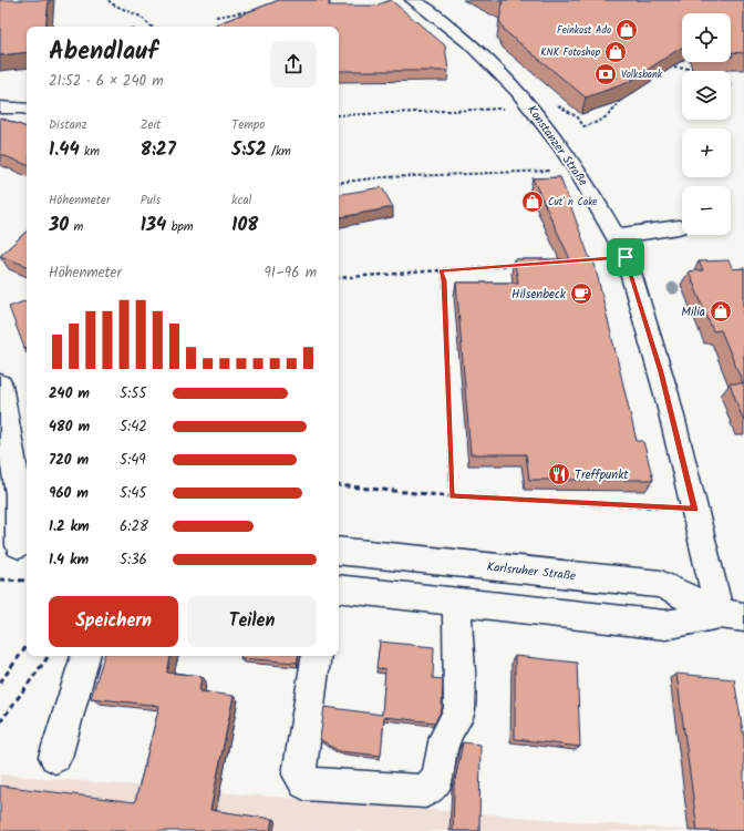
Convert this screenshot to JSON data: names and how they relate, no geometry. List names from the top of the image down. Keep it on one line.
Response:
{"streets":{"street":["Konstanzer Straße","Karlsruher Straße"]},"crossings":[["Konstanzer Straße","Karlsruher Straße"]],"places":{"shop":["Feinkost Ado","KNK Fotoshop","Cut' n Cake","Milia"],"bank":["Volksbank"],"cafe":["Hilsenbeck"],"restaurant":["Treffpunkt"]},"page":{"map_buttons":["+","−"],"heading":["Abendlauf","21:52 · 6 × 240 m"],"stats":[["Distanz","1.44 km"],["Zeit","8:27"],["Tempo","5:52 /km"],["Höhenmeter","30 m"],["Puls","134 bpm"],["kcal","108"]],"chart":["Höhenmeter","91–96 m"],"list":[{"name":"240 m","note":"5:55"},{"name":"480 m","note":"5:42"},{"name":"720 m","note":"5:49"},{"name":"960 m","note":"5:45"},{"name":"1.2 km","note":"6:28"},{"name":"1.4 km","note":"5:36"}],"buttons":["Speichern","Teilen"]}}
